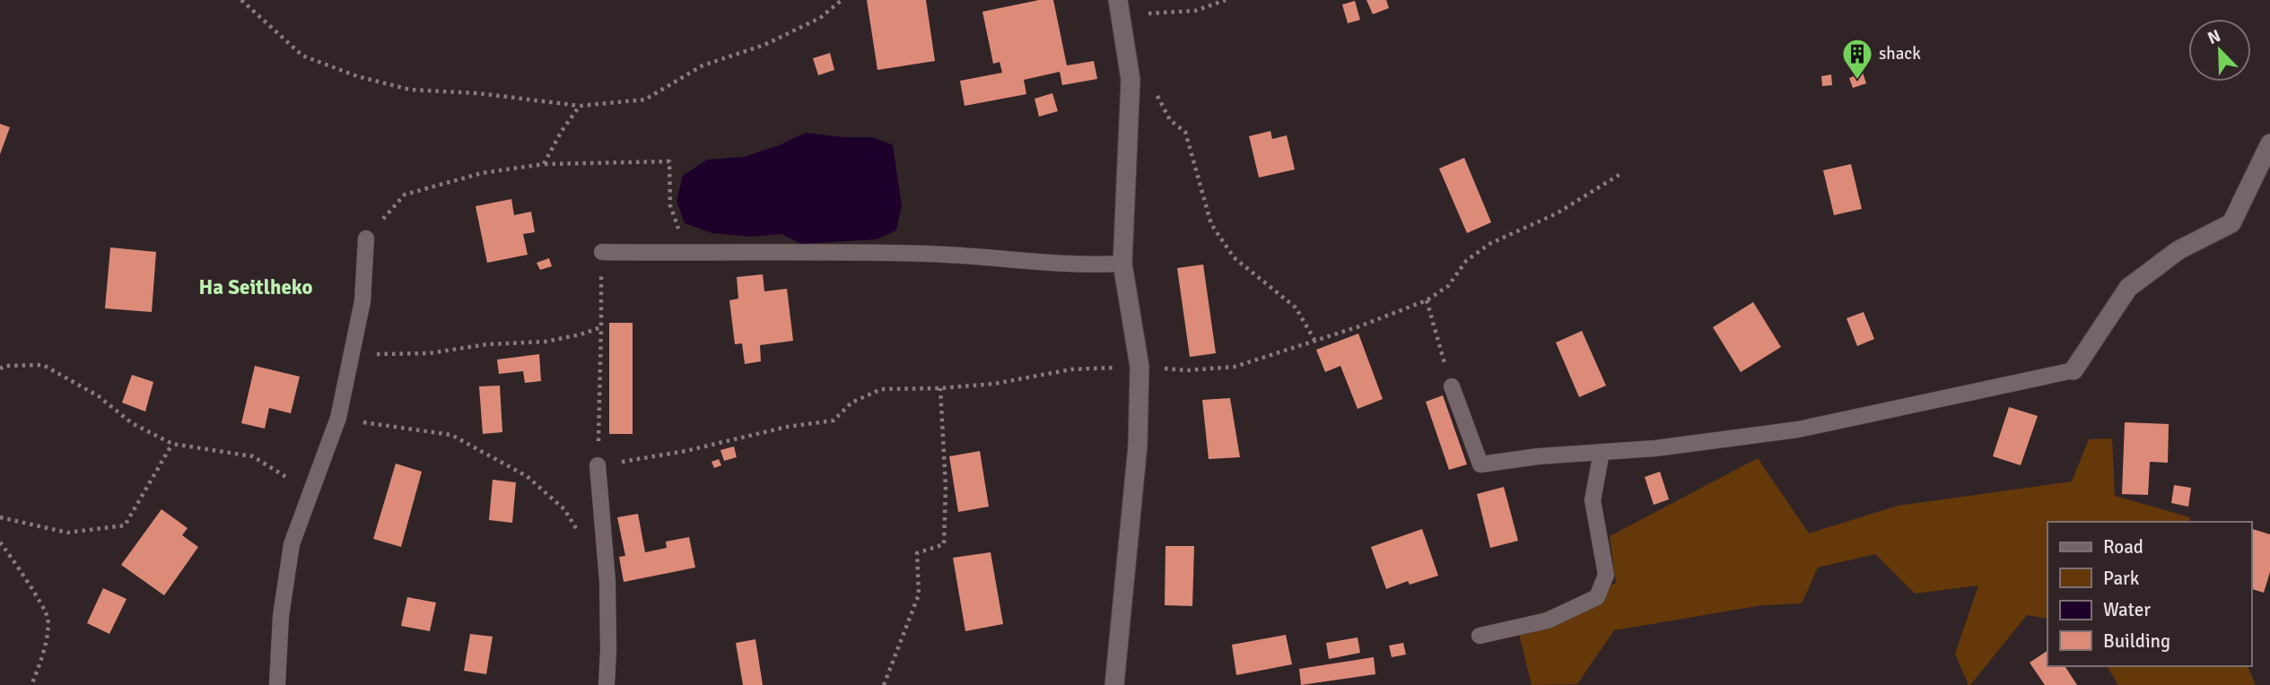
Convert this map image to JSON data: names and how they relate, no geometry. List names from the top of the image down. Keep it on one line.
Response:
{"districts":["Ha Seitlheko"],"places":{"building":["shack"]},"legend":["Road","Park","Water","Building"],"north":"top left"}
